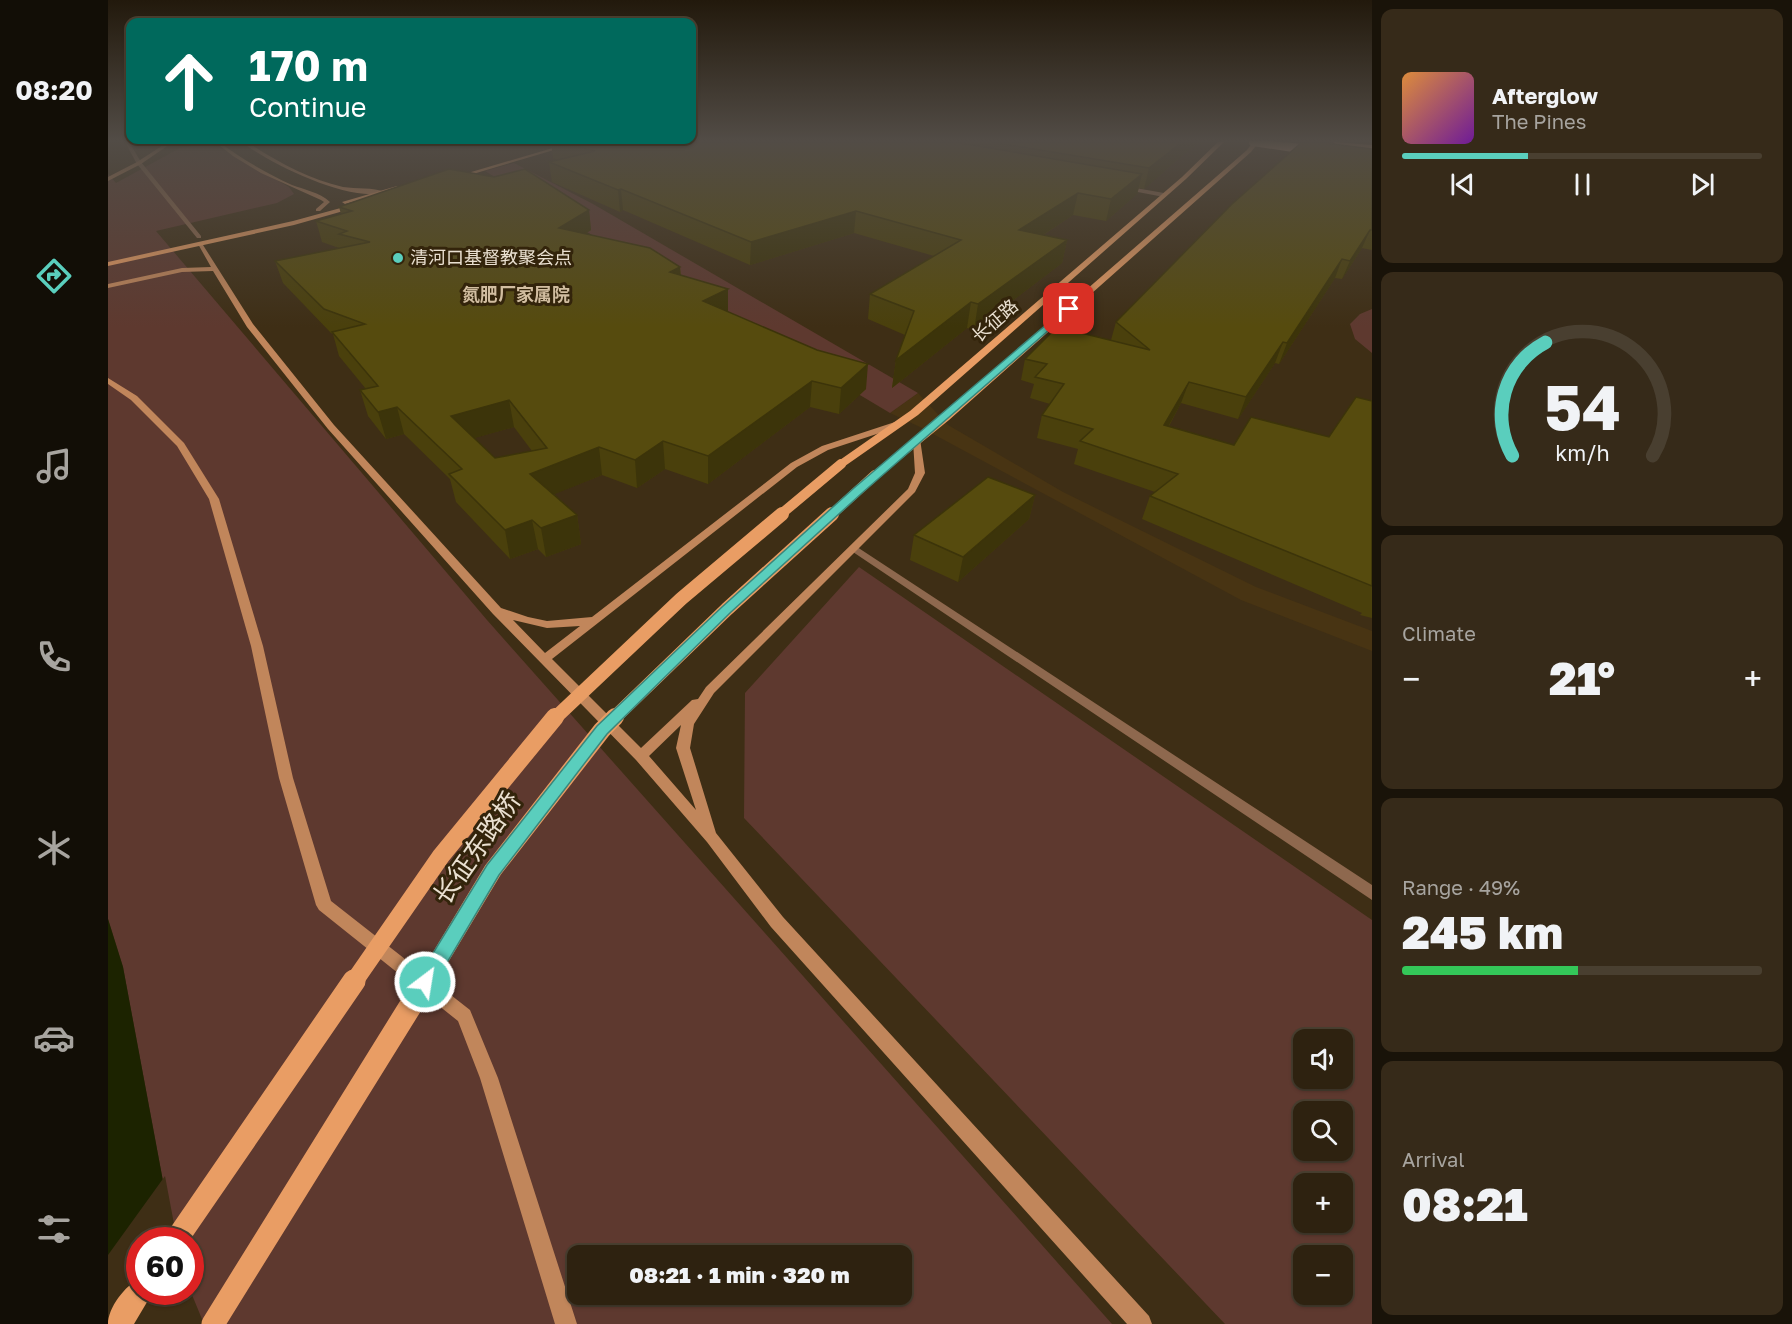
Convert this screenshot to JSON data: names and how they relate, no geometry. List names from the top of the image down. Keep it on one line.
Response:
{"streets":{"main road":["长征路","长征东路桥"]},"crossings":[["长征路","长征东路桥"]],"districts":["氮肥厂家属院"],"places":["清河口基督教聚会点"],"page":{"tabs":"08:20","turn":["170 m","Continue"],"song":["Afterglow","The Pines"],"tile":["Climate",["Range · 49%","245 km"],["Arrival","08:21"]],"heat":["−","21°","+"],"map_buttons":["+","−"],"limit":"60","trip":"08:21 · 1 min · 320 m","gauge":["54","km/h"]}}
